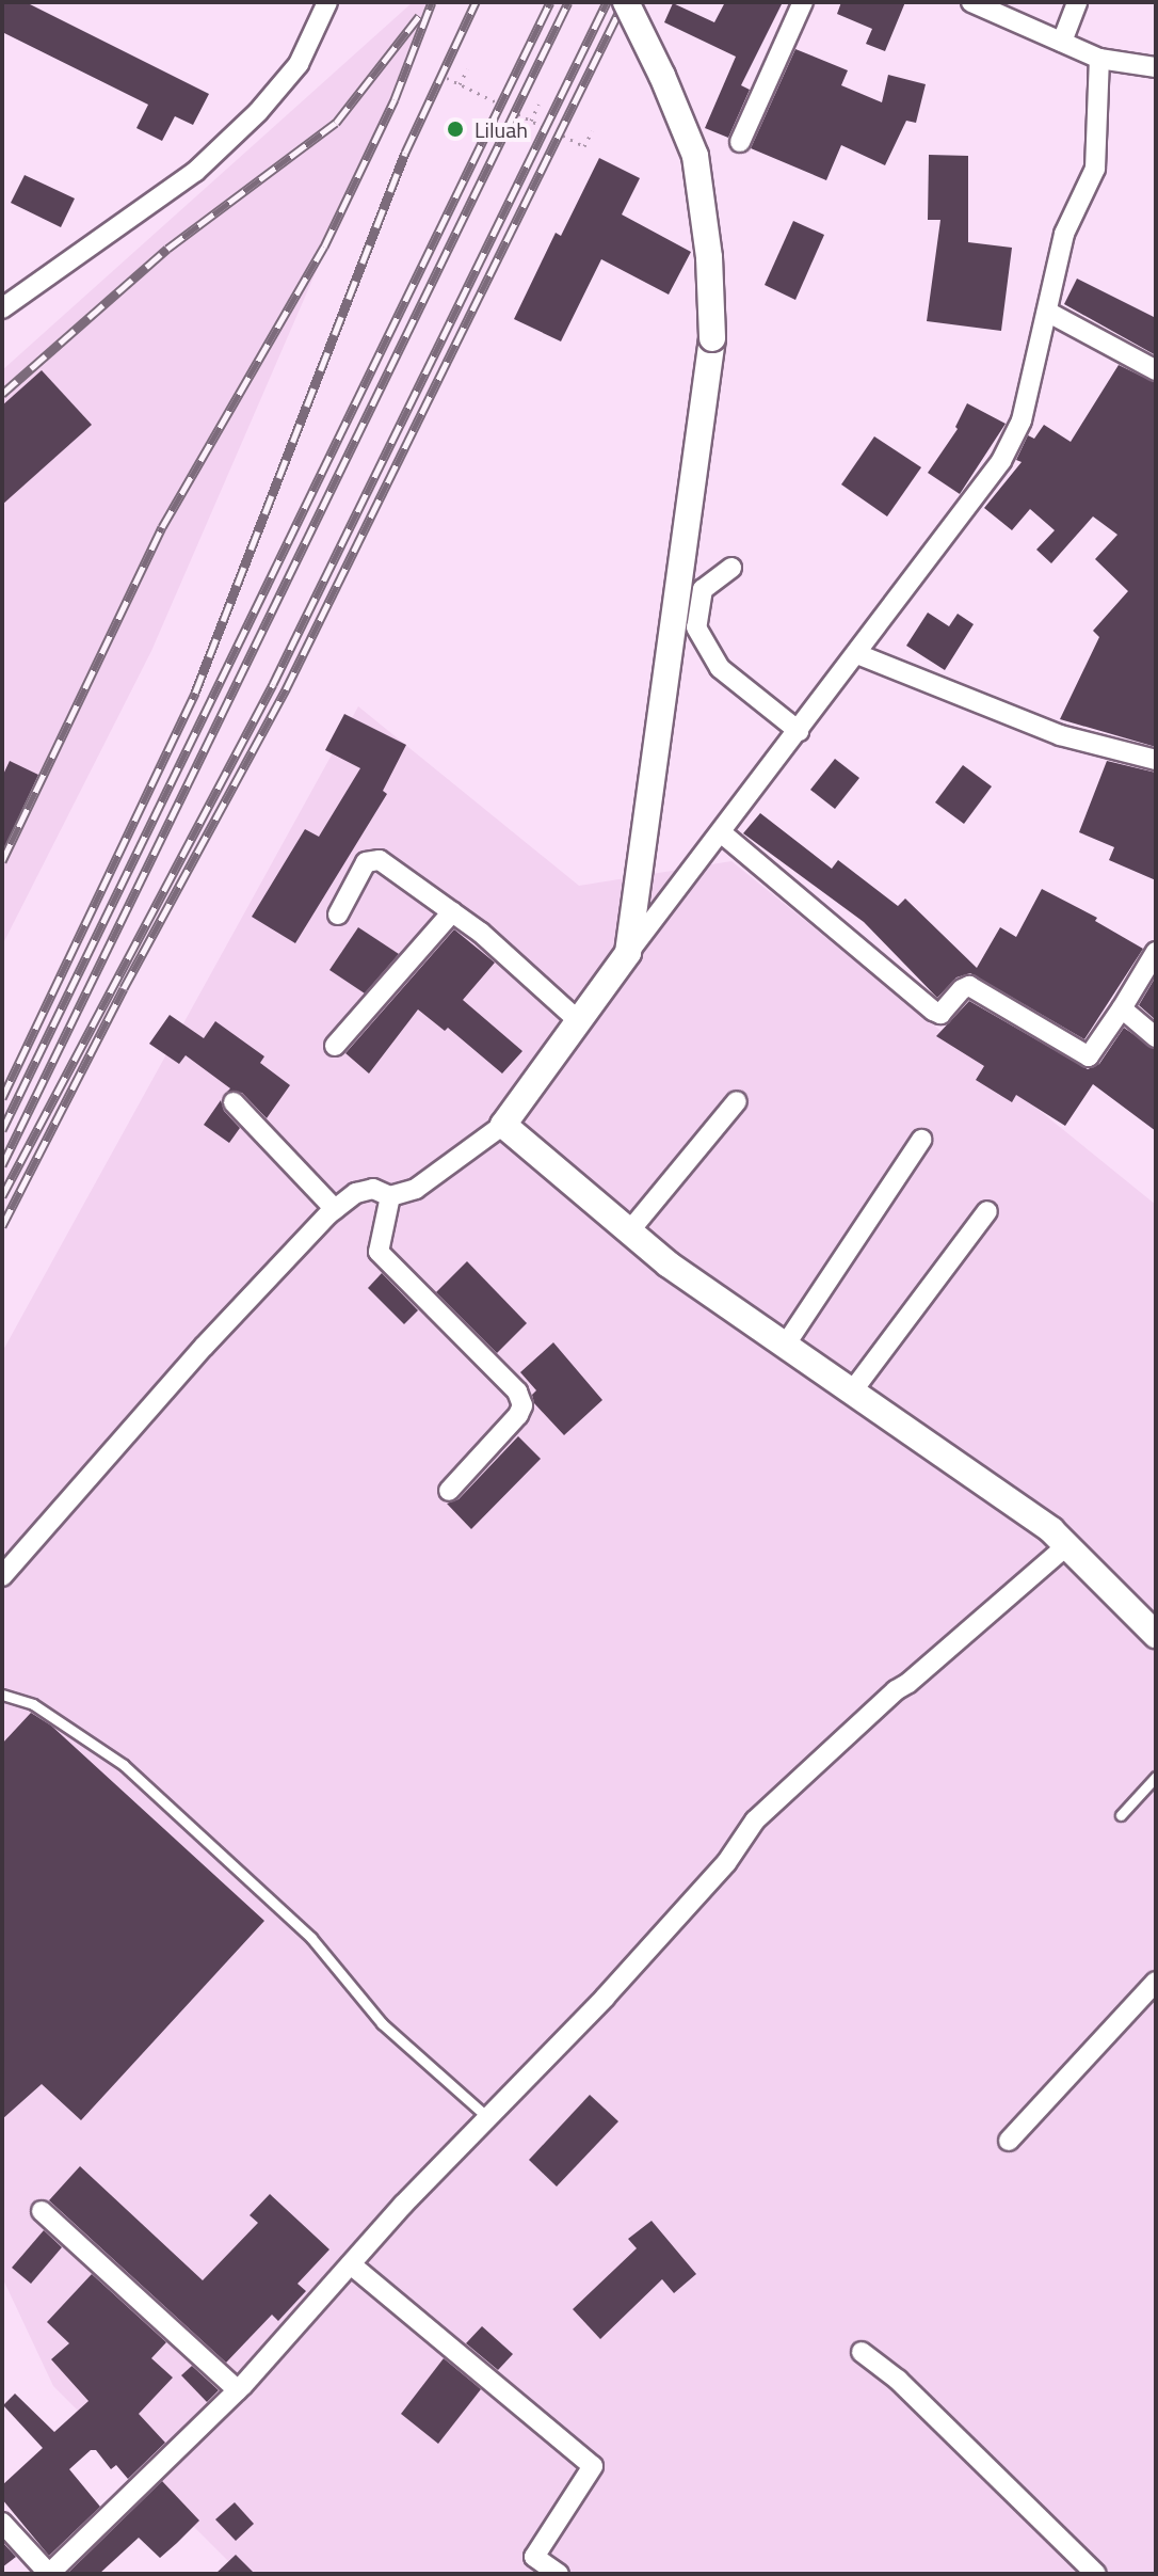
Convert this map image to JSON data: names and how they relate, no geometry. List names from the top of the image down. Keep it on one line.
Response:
{"places":["Liluah"]}
